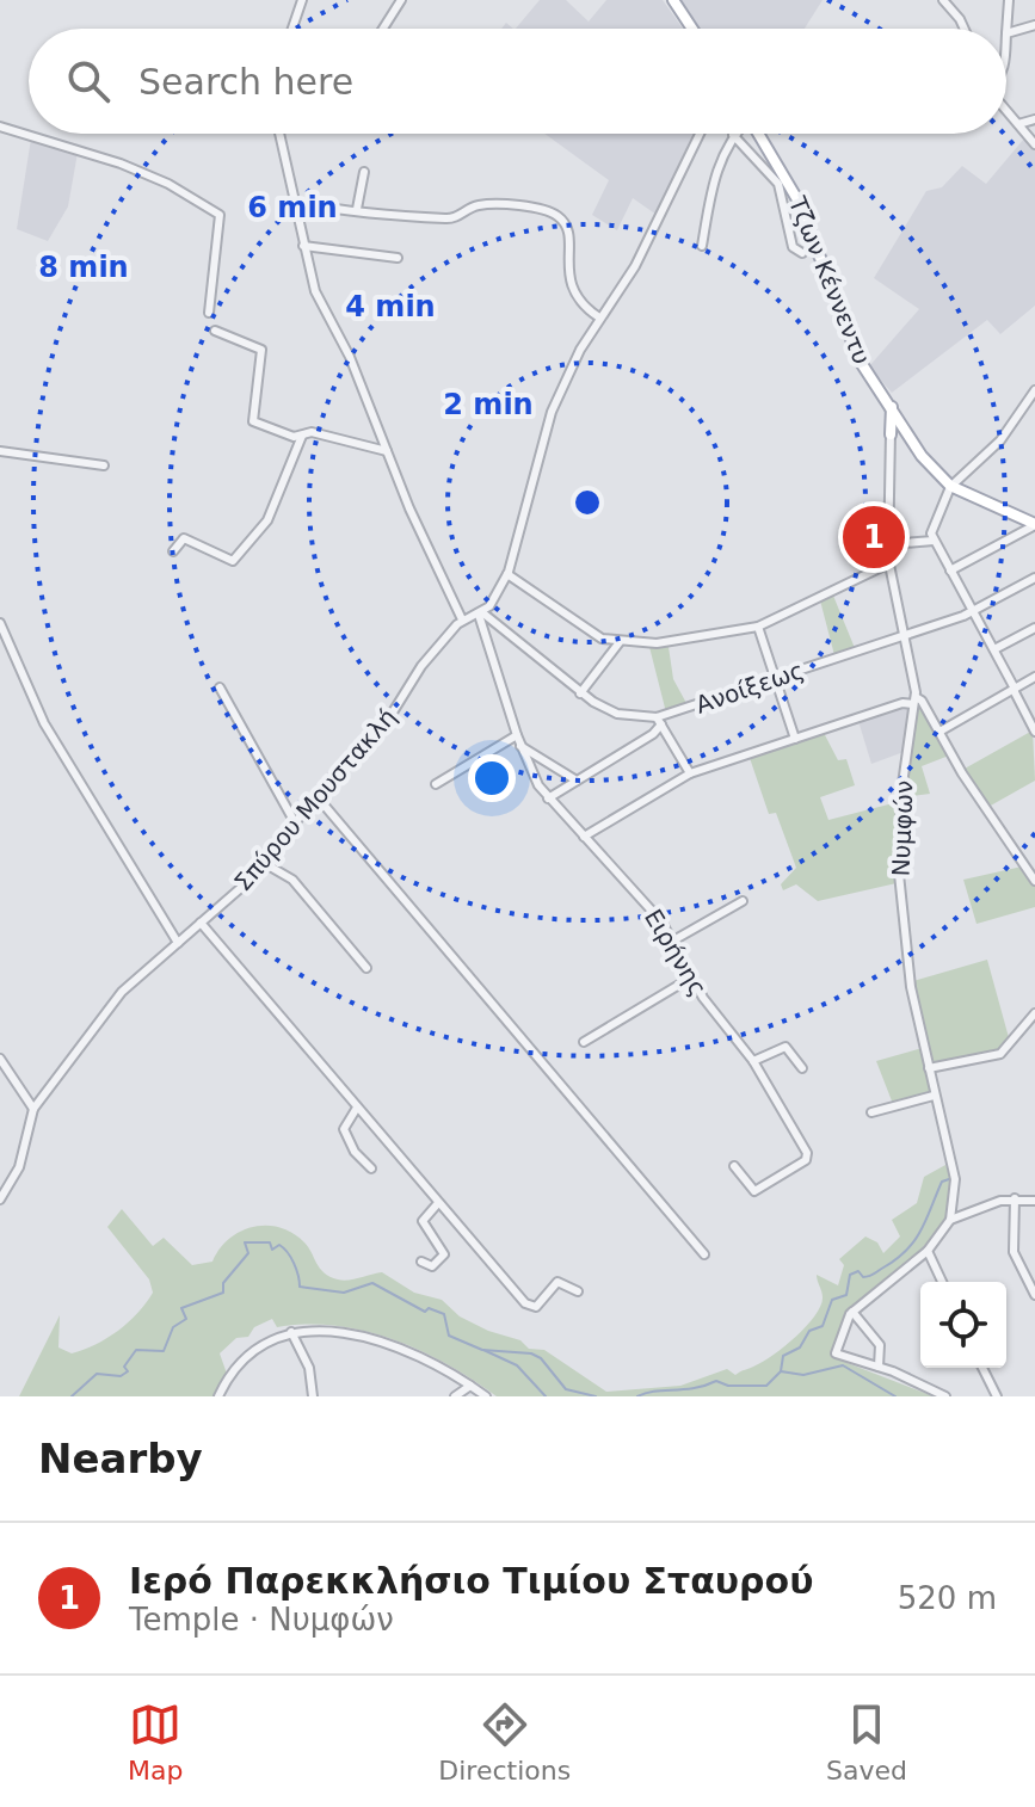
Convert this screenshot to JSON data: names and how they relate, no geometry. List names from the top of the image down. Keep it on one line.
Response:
{"streets":{"main road":["Τζων Κέννεντυ"],"street":["Ανοίξεως","Σπύρου Μουστακλή","Νυμφών","Ειρήνης"]},"crossings":[["Ανοίξεως","Νυμφών"],["Ανοίξεως","Ειρήνης"]],"page":{"search":"Search here","pins":"1","heading":"Nearby","list":[{"mark":"1","name":"Ιερό Παρεκκλήσιο Τιμίου Σταυρού","note":"Temple · Νυμφών","value":"520 m"}],"nav":["Map","Directions","Saved"]},"rings":["6 min","8 min","4 min","2 min"]}
